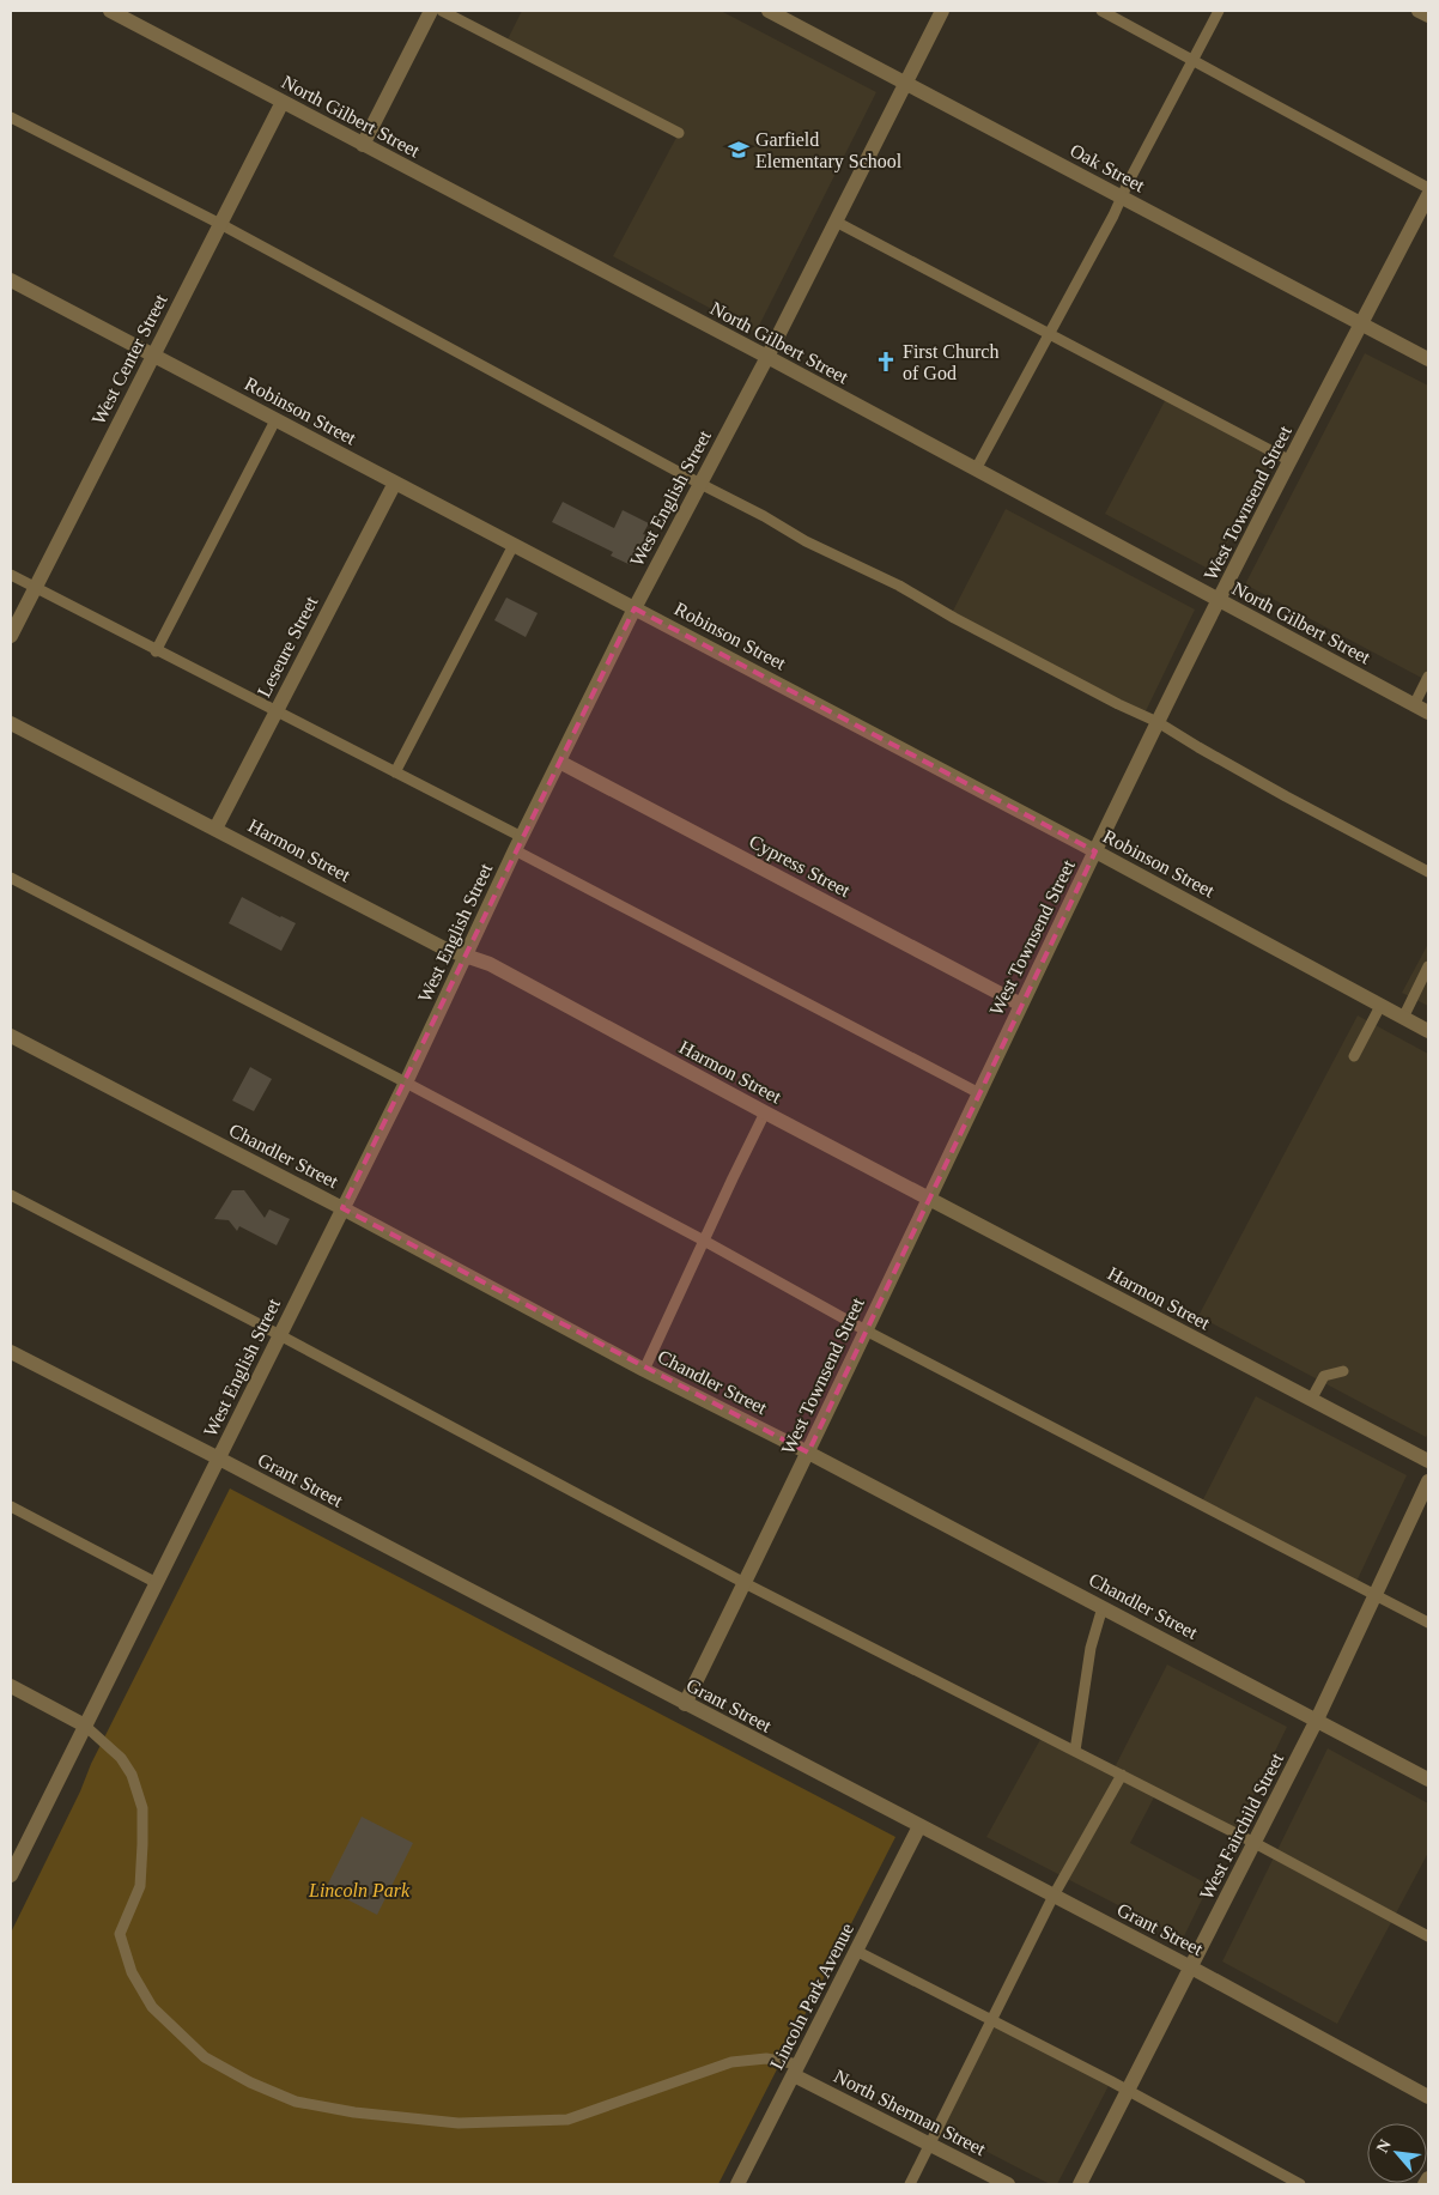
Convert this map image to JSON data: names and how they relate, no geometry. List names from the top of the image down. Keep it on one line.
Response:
{"streets":{"street":["North Gilbert Street","Oak Street","West Center Street","Robinson Street","West English Street","West Townsend Street","Leseure Street","Harmon Street","Cypress Street","Chandler Street","Grant Street","West Fairchild Street","Lincoln Park Avenue","North Sherman Street"]},"crossings":[["North Gilbert Street","West Center Street"],["North Gilbert Street","West English Street"],["North Gilbert Street","West Townsend Street"],["Oak Street","West English Street"],["Oak Street","West Townsend Street"],["West Center Street","Robinson Street"],["Robinson Street","West English Street"],["Robinson Street","West Townsend Street"],["Robinson Street","Leseure Street"],["West English Street","Harmon Street"],["West English Street","Cypress Street"],["West English Street","Chandler Street"],["West English Street","Grant Street"],["West Townsend Street","Harmon Street"],["West Townsend Street","Cypress Street"],["West Townsend Street","Chandler Street"],["West Townsend Street","Grant Street"],["Leseure Street","Harmon Street"],["Chandler Street","West Fairchild Street"],["Grant Street","West Fairchild Street"],["Grant Street","Lincoln Park Avenue"],["Lincoln Park Avenue","North Sherman Street"]],"parks":["Lincoln Park"],"places":{"school or university":["Garfield Elementary School"],"church":["First Church of God"]},"north":"top left"}
